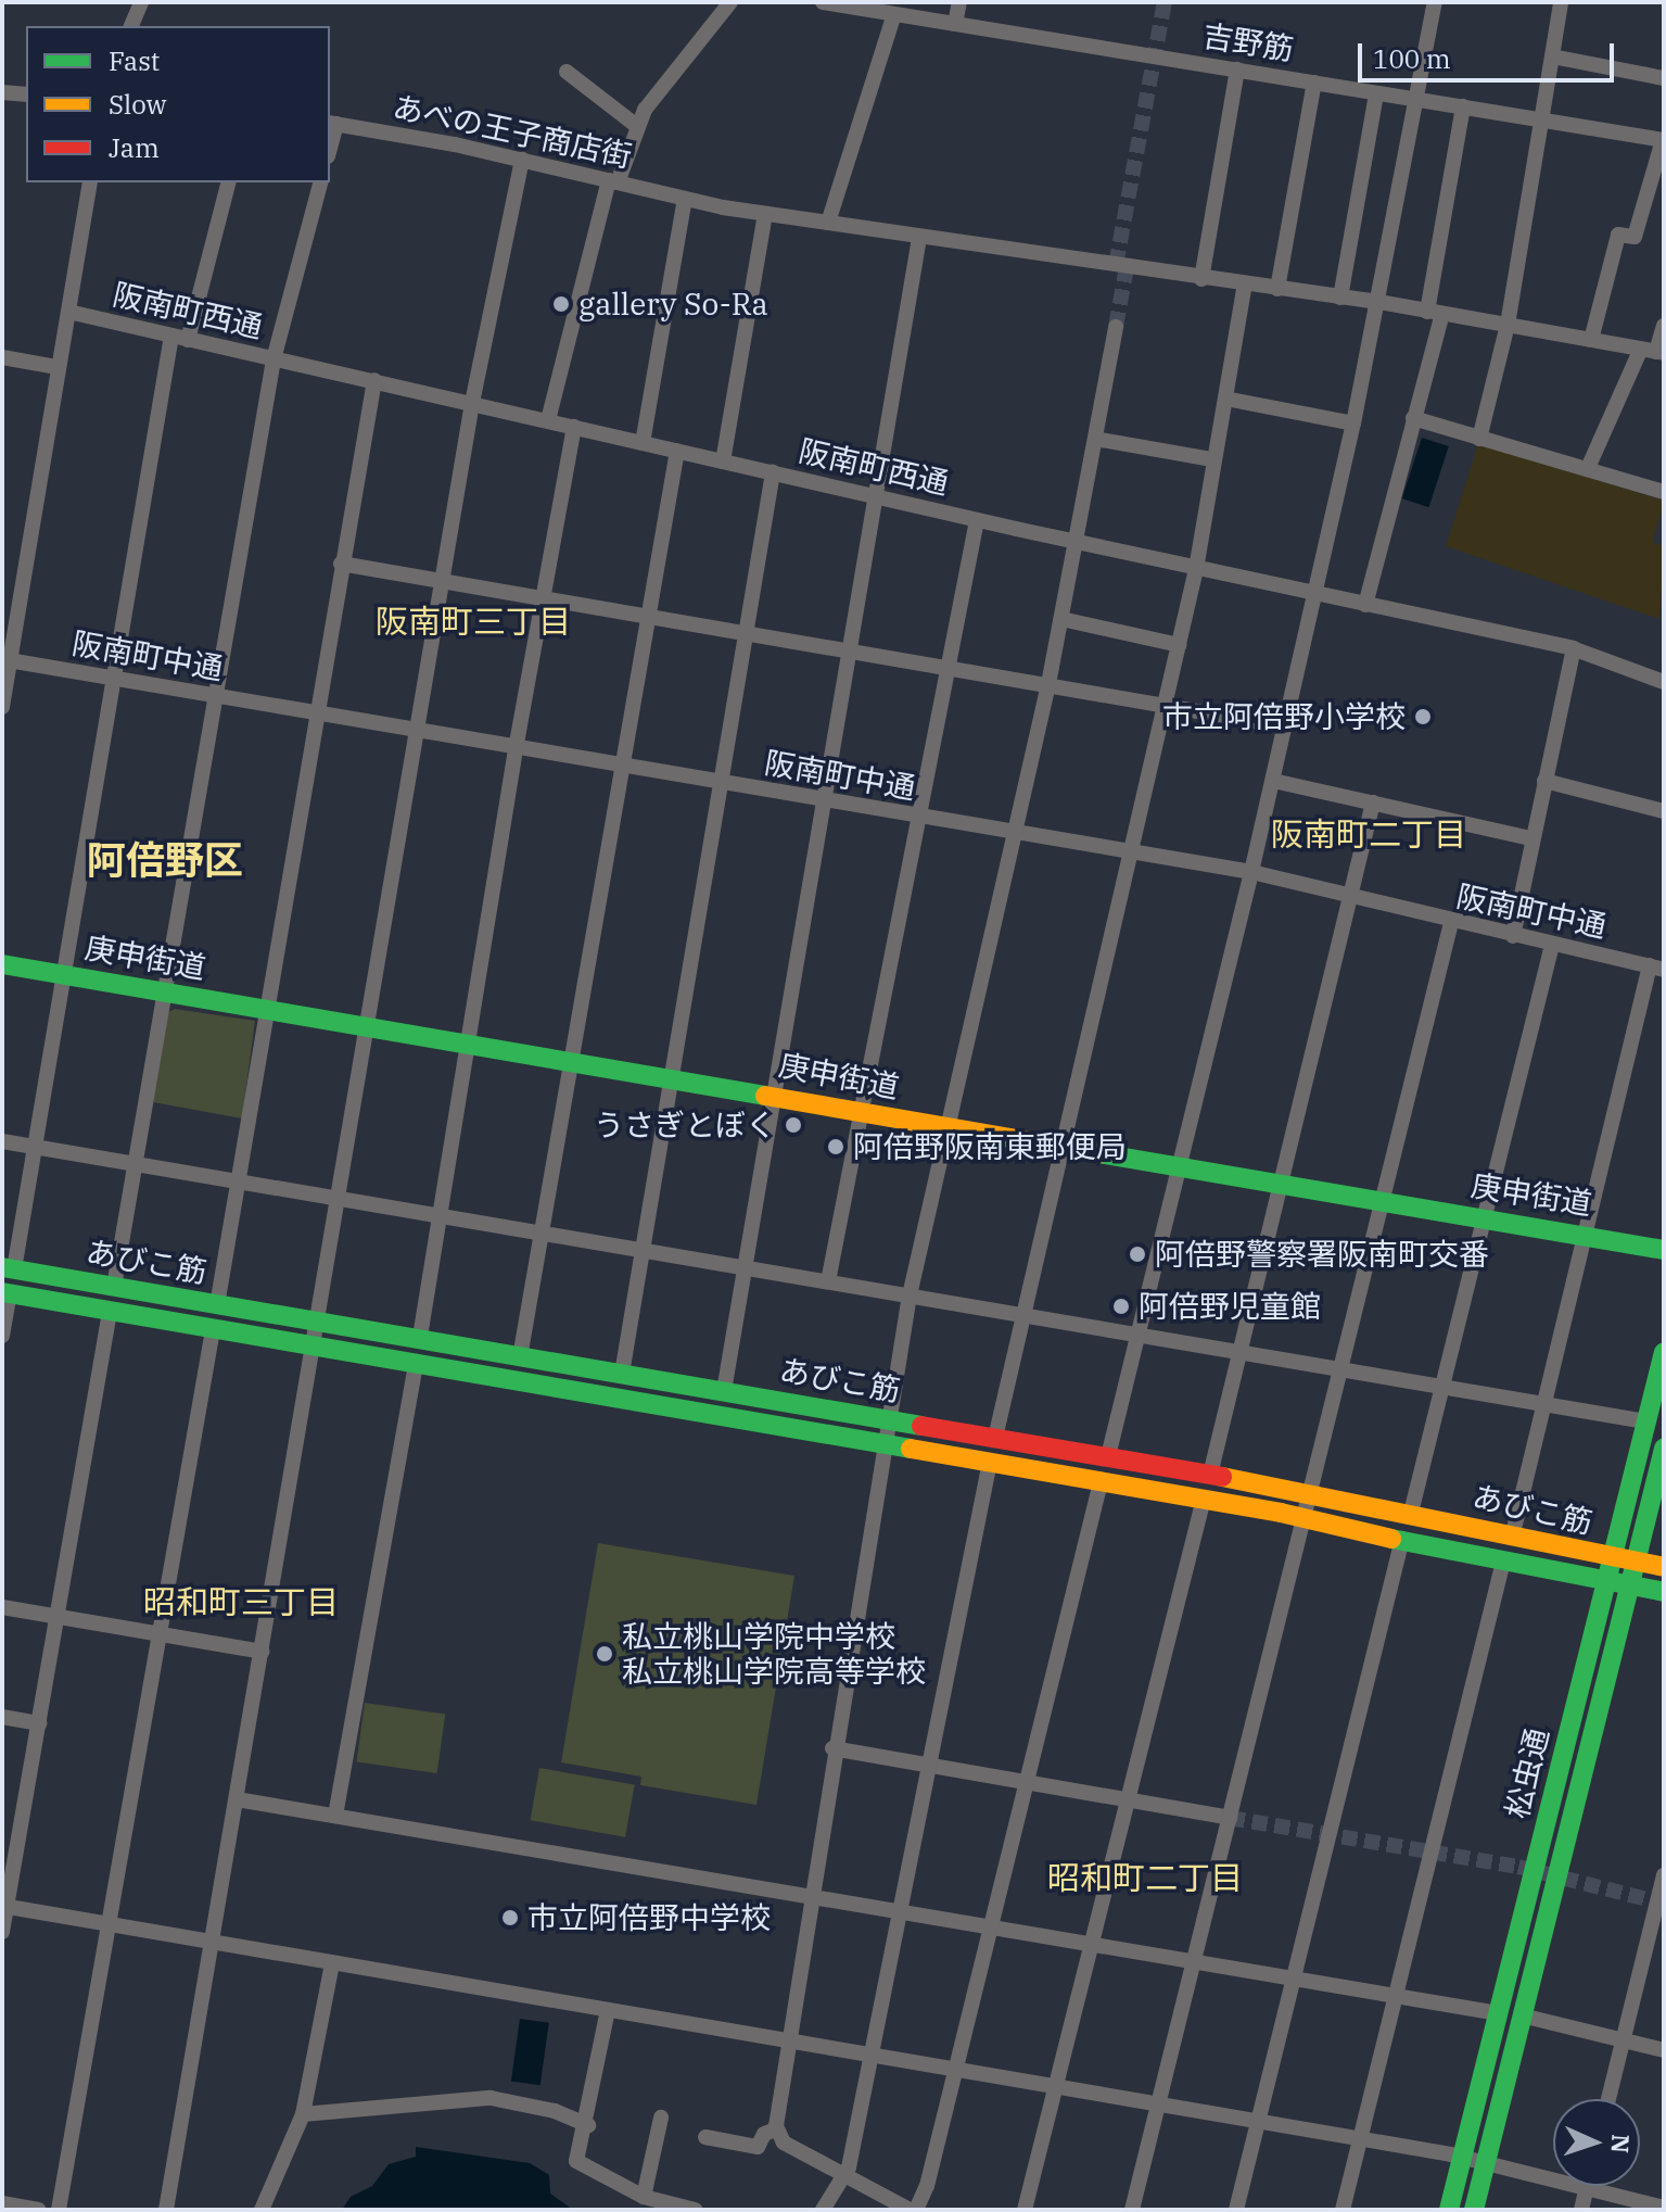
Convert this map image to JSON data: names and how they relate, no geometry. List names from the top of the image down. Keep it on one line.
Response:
{"streets":{"main road":["庚申街道","あびこ筋","松虫通"],"street":["吉野筋","あべの王子商店街","阪南町西通","阪南町中通"]},"crossings":[["あびこ筋","松虫通"]],"districts":["阪南町三丁目","阪南町二丁目","阿倍野区","昭和町三丁目","昭和町二丁目"],"places":["gallery So-Ra","市立阿倍野小学校","うさぎとぼく","阿倍野阪南東郵便局","阿倍野警察署阪南町交番","阿倍野児童館","私立桃山学院中学校 私立桃山学院高等学校","市立阿倍野中学校"],"legend":["Fast","Slow","Jam"],"scale_bar":"100 m","north":"right"}
